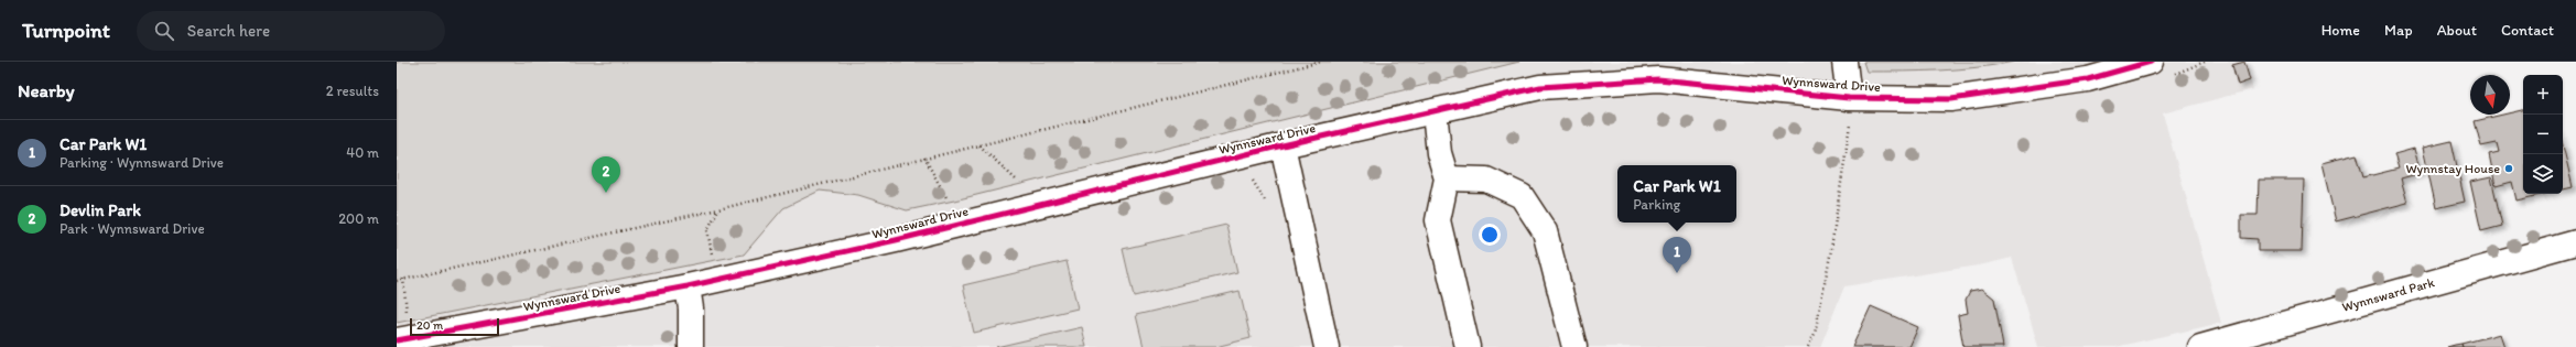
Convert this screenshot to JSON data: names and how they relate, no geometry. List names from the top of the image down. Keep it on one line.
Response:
{"streets":{"street":["Wynnsward Drive","Wynnsward Park"]},"places":["Wynnstay House"],"scale_bar":"20 m","north":"bottom","page":{"header":"Turnpoint","search":"Search here","nav":["Home","Map","About","Contact"],"heading":["Nearby","2 results"],"map_buttons":["+","−"],"list":[{"mark":"1","name":"Car Park W1","note":"Parking · Wynnsward Drive","value":"40 m"},{"mark":"2","name":"Devlin Park","note":"Park · Wynnsward Drive","value":"200 m"}],"pins":["2","1"],"popup":["Car Park W1","Parking"],"scale":"20 m"}}
